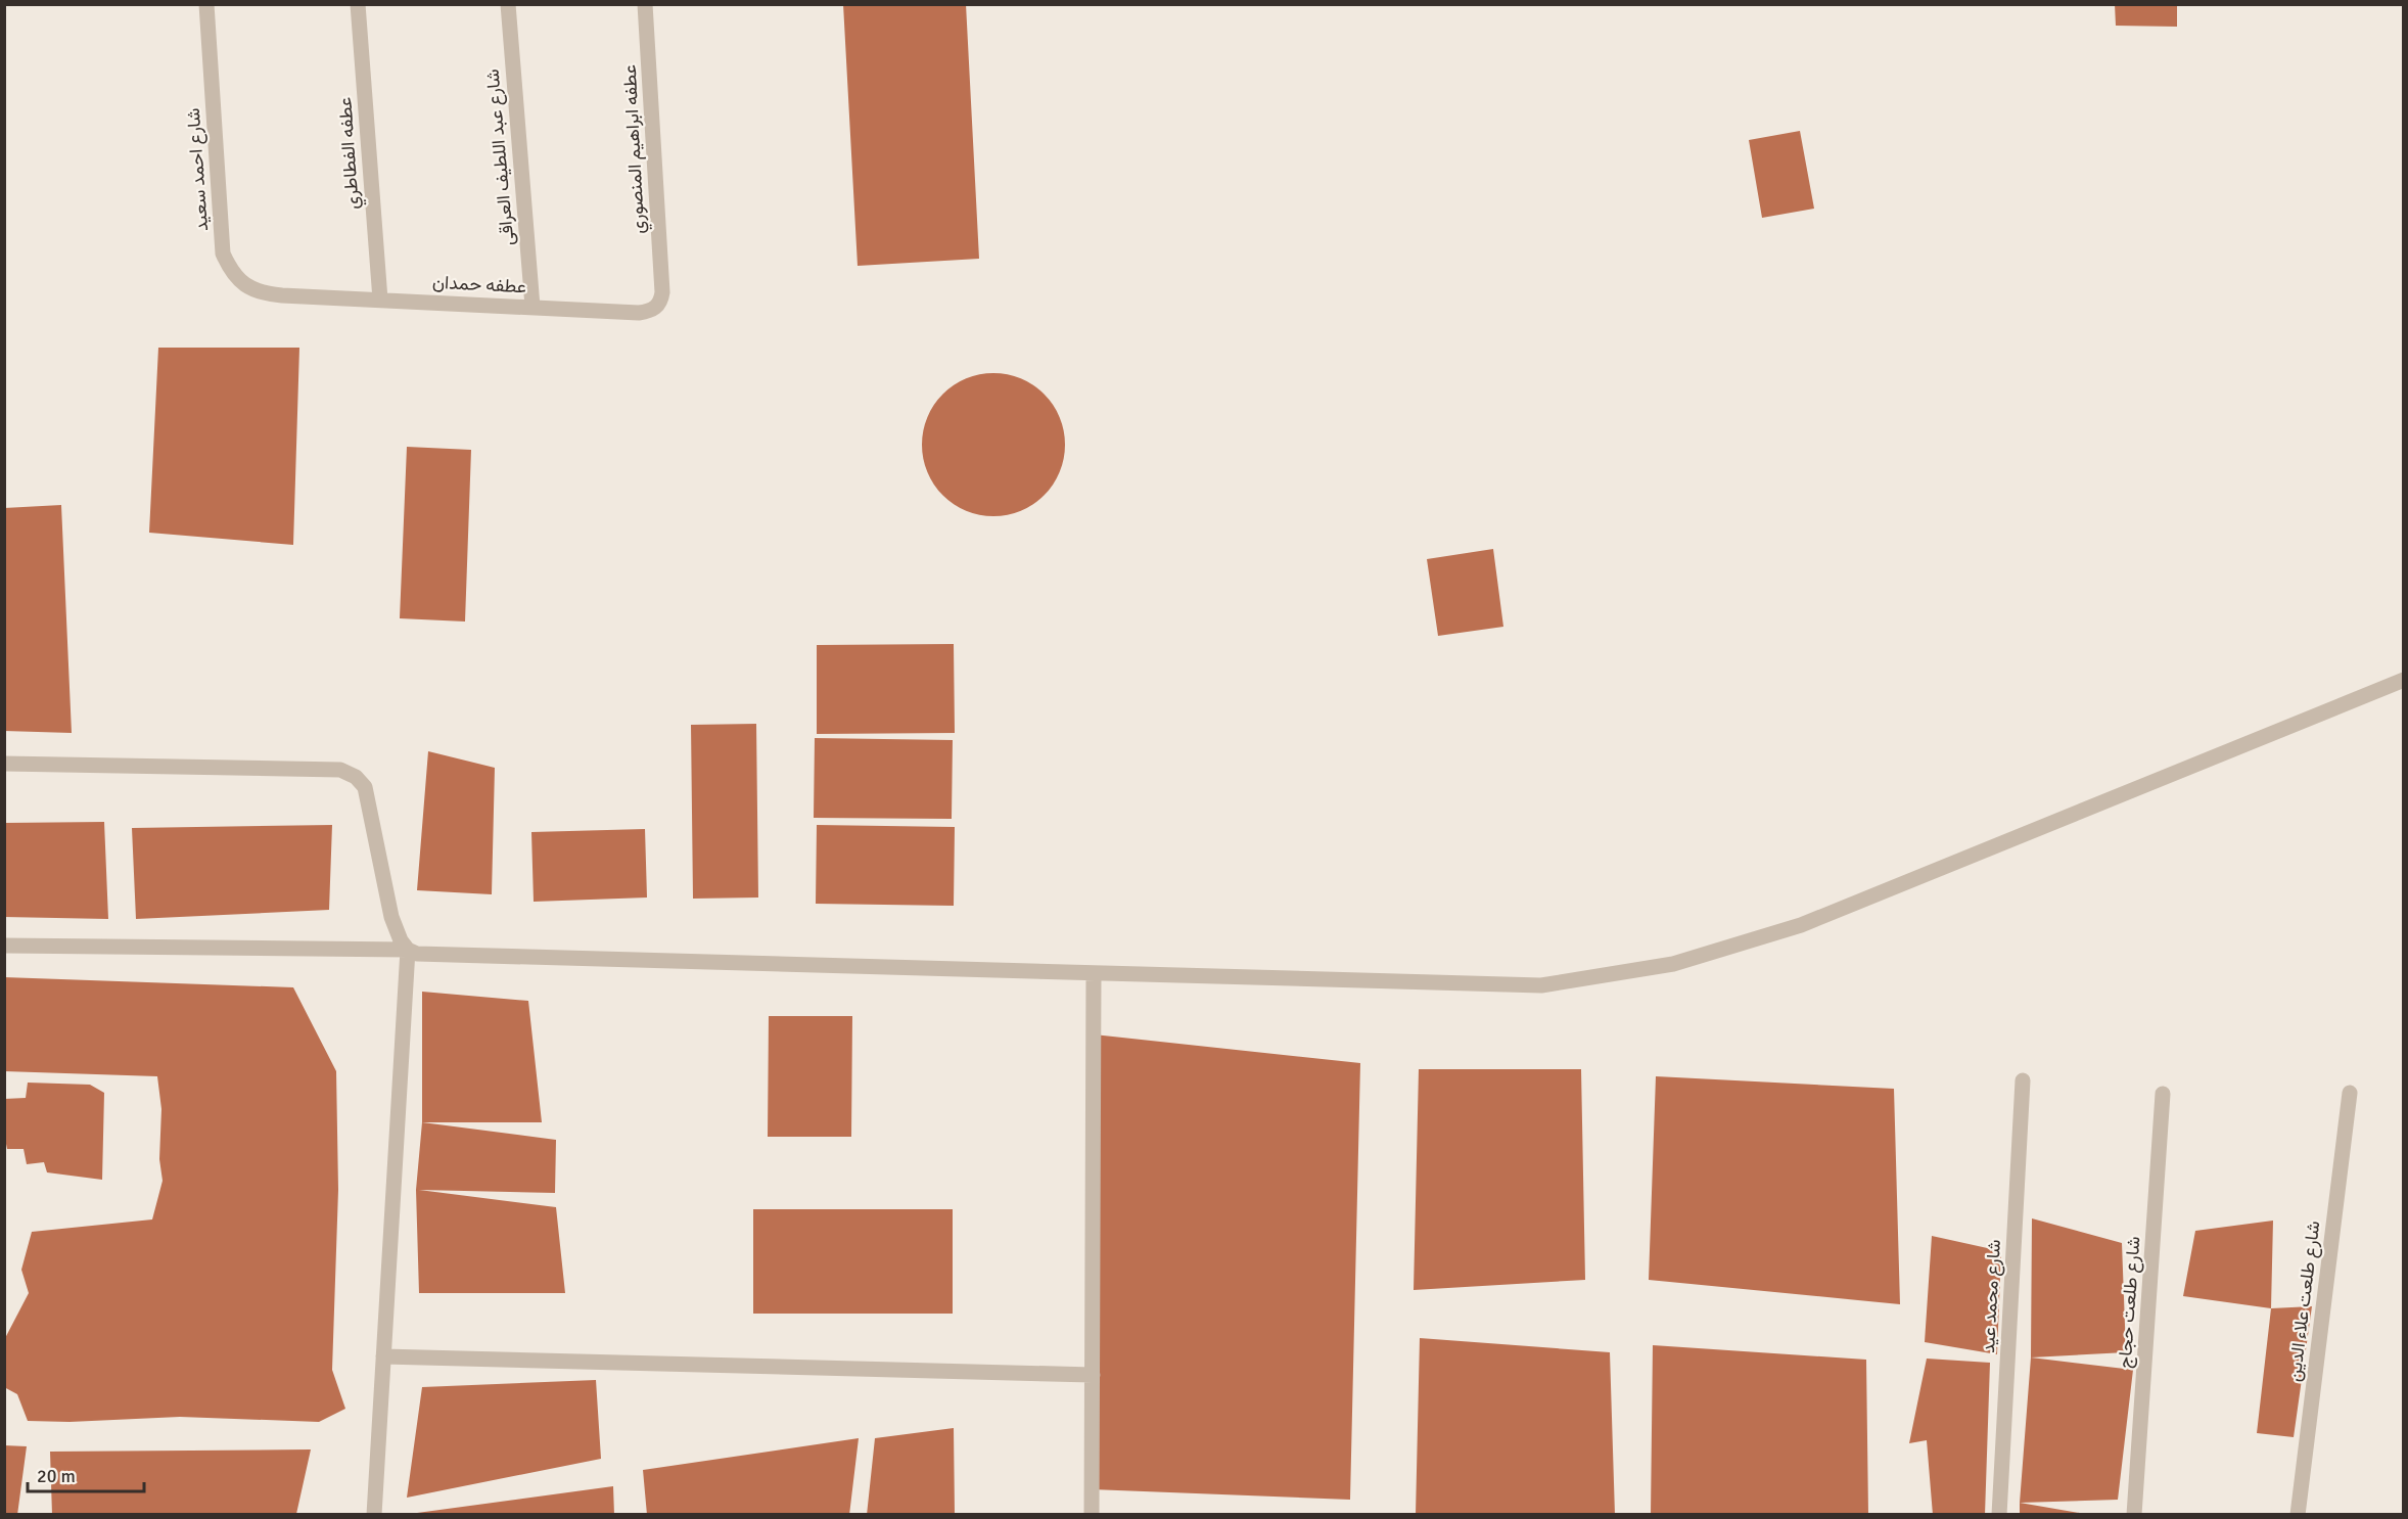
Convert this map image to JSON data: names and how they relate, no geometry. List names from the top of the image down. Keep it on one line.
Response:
{"streets":{"street":["عطفه ابراهيم المنصوري","عطفه الفطاطري","شارع عبد اللطيف العراقى","شارع احمد سعيد","عطفه حمدان","شارع محمد عيد","شارع طلعت علاء الدين","شارع طلعت حجاج"]},"crossings":[["عطفه ابراهيم المنصوري","عطفه حمدان"],["عطفه الفطاطري","عطفه حمدان"],["شارع عبد اللطيف العراقى","عطفه حمدان"],["شارع احمد سعيد","عطفه حمدان"]],"scale_bar":"20 m"}
